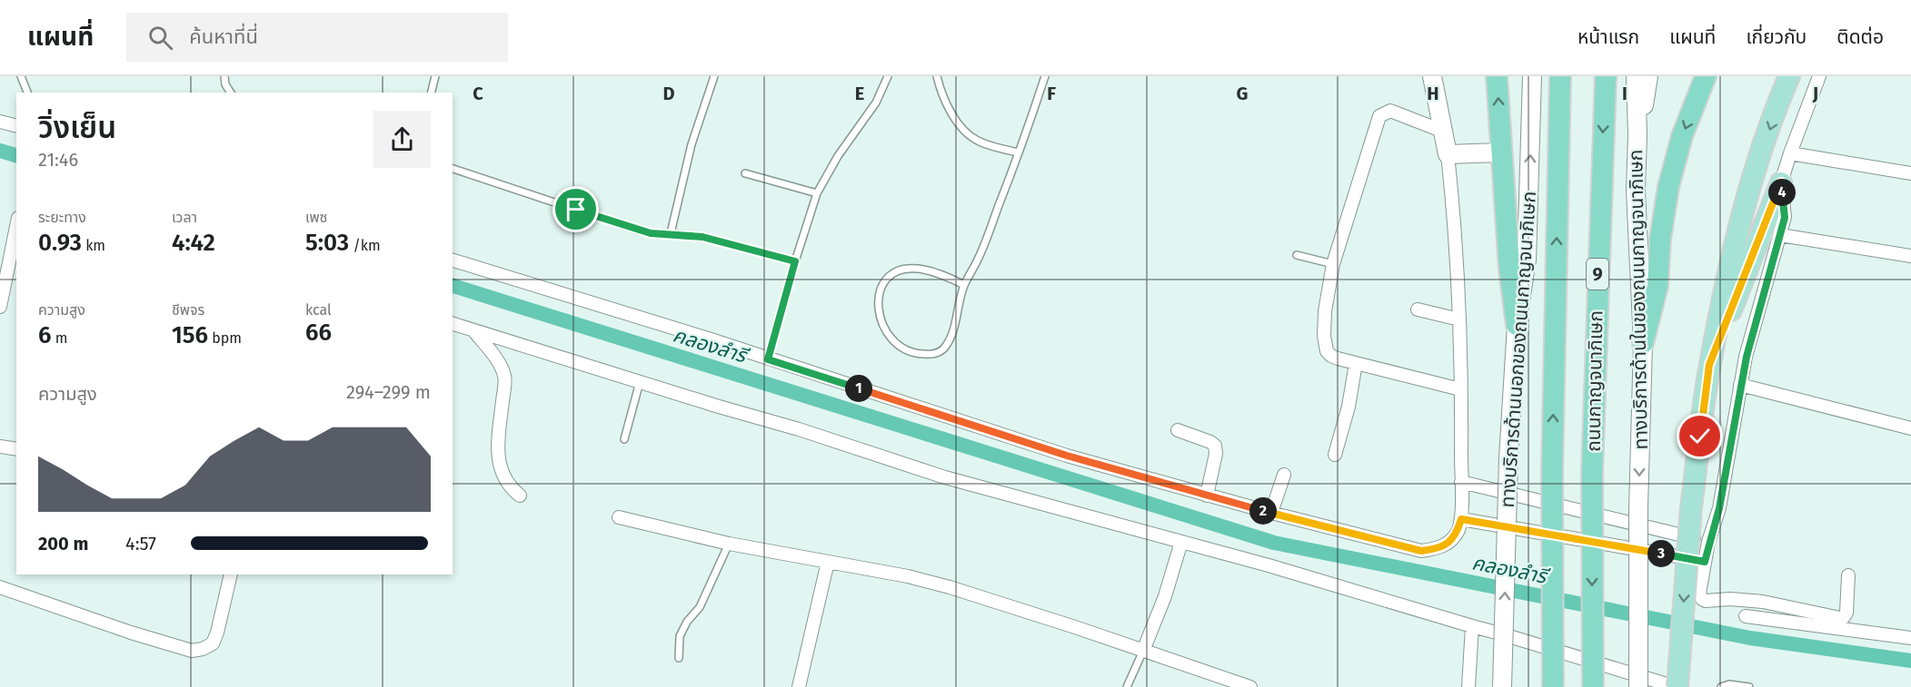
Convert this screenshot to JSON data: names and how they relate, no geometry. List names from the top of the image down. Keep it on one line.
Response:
{"streets":{"highway":["9","ถนนกาญจนาภิเษก"],"main road":["ทางบริการด้านในของถนนกาญจนาภิเษก","ทางบริการด้านนอกของถนนกาญจนาภิเษก"]},"one_way":["ทางบริการด้านนอกของถนนกาญจนาภิเษก"],"water":["คลองลำรี"],"page":{"header":"แผนที่","search":"ค้นหาที่นี่","nav":["หน้าแรก","แผนที่","เกี่ยวกับ","ติดต่อ"],"heading":["วิ่งเย็น","21:46"],"pins":["4","1","2","3"],"stats":[["ระยะทาง","0.93 km"],["เวลา","4:42"],["เพซ","5:03 /km"],["ความสูง","6 m"],["ชีพจร","156 bpm"],["kcal","66"]],"chart":["ความสูง","294–299 m"],"list":[{"name":"200 m","note":"4:57"}]},"grid":{"columns":["C","D","E","F","G","H","I","J"]}}
